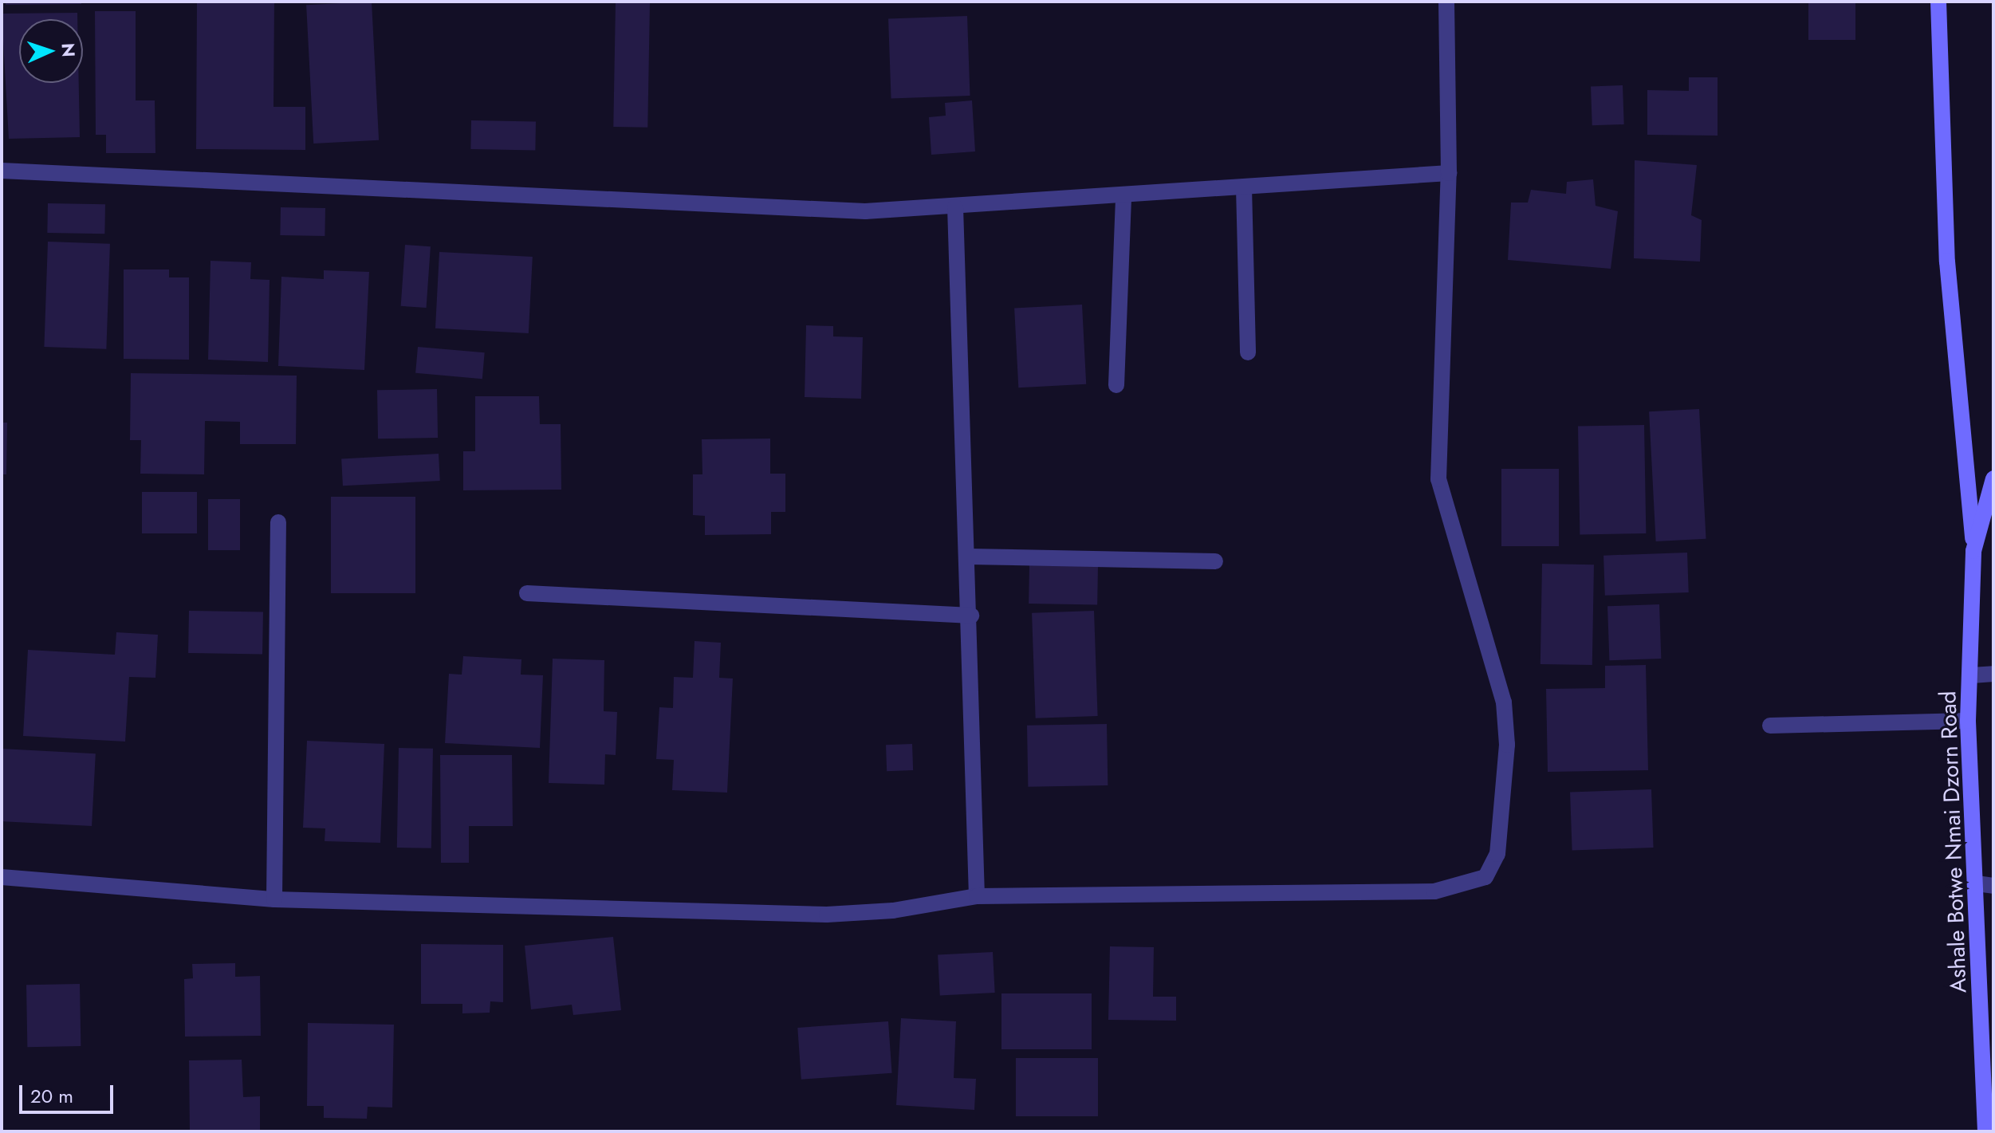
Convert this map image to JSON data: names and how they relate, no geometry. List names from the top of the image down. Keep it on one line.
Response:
{"streets":{"main road":["Ashale Botwe Nmai Dzorn Road"]},"scale_bar":"20 m","north":"right"}
